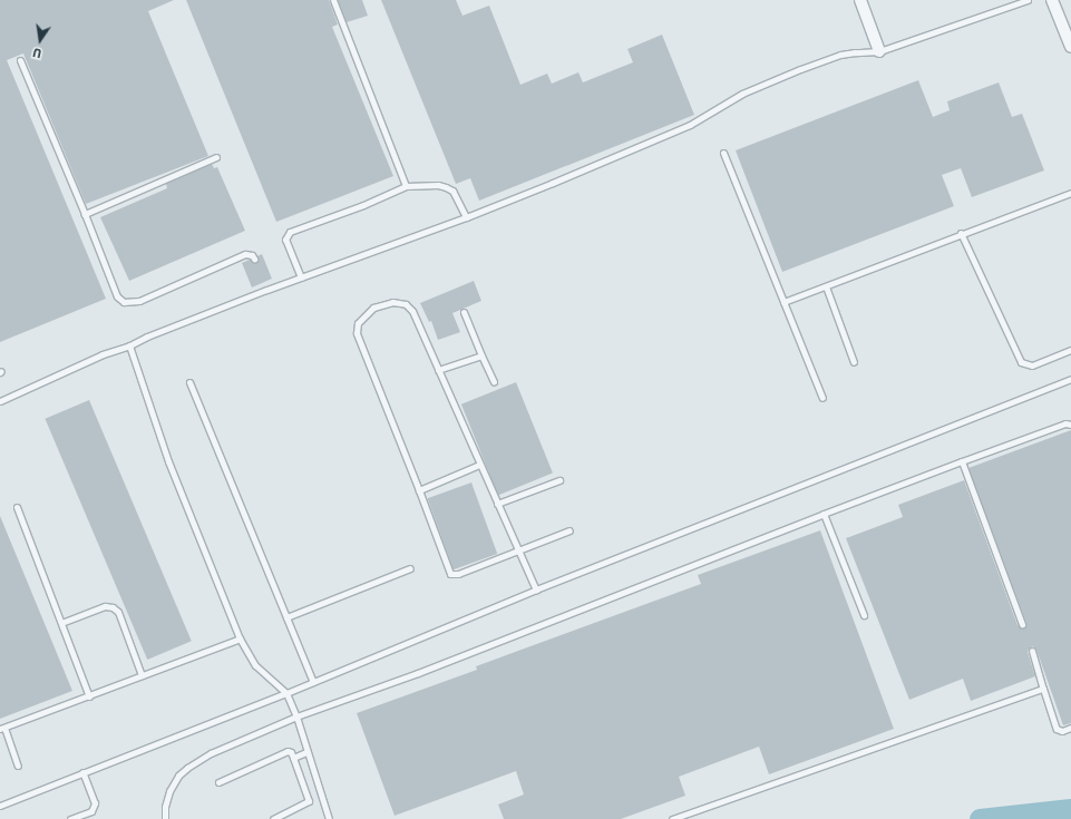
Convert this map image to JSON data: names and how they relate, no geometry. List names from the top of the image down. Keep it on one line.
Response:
{"north":"bottom"}
